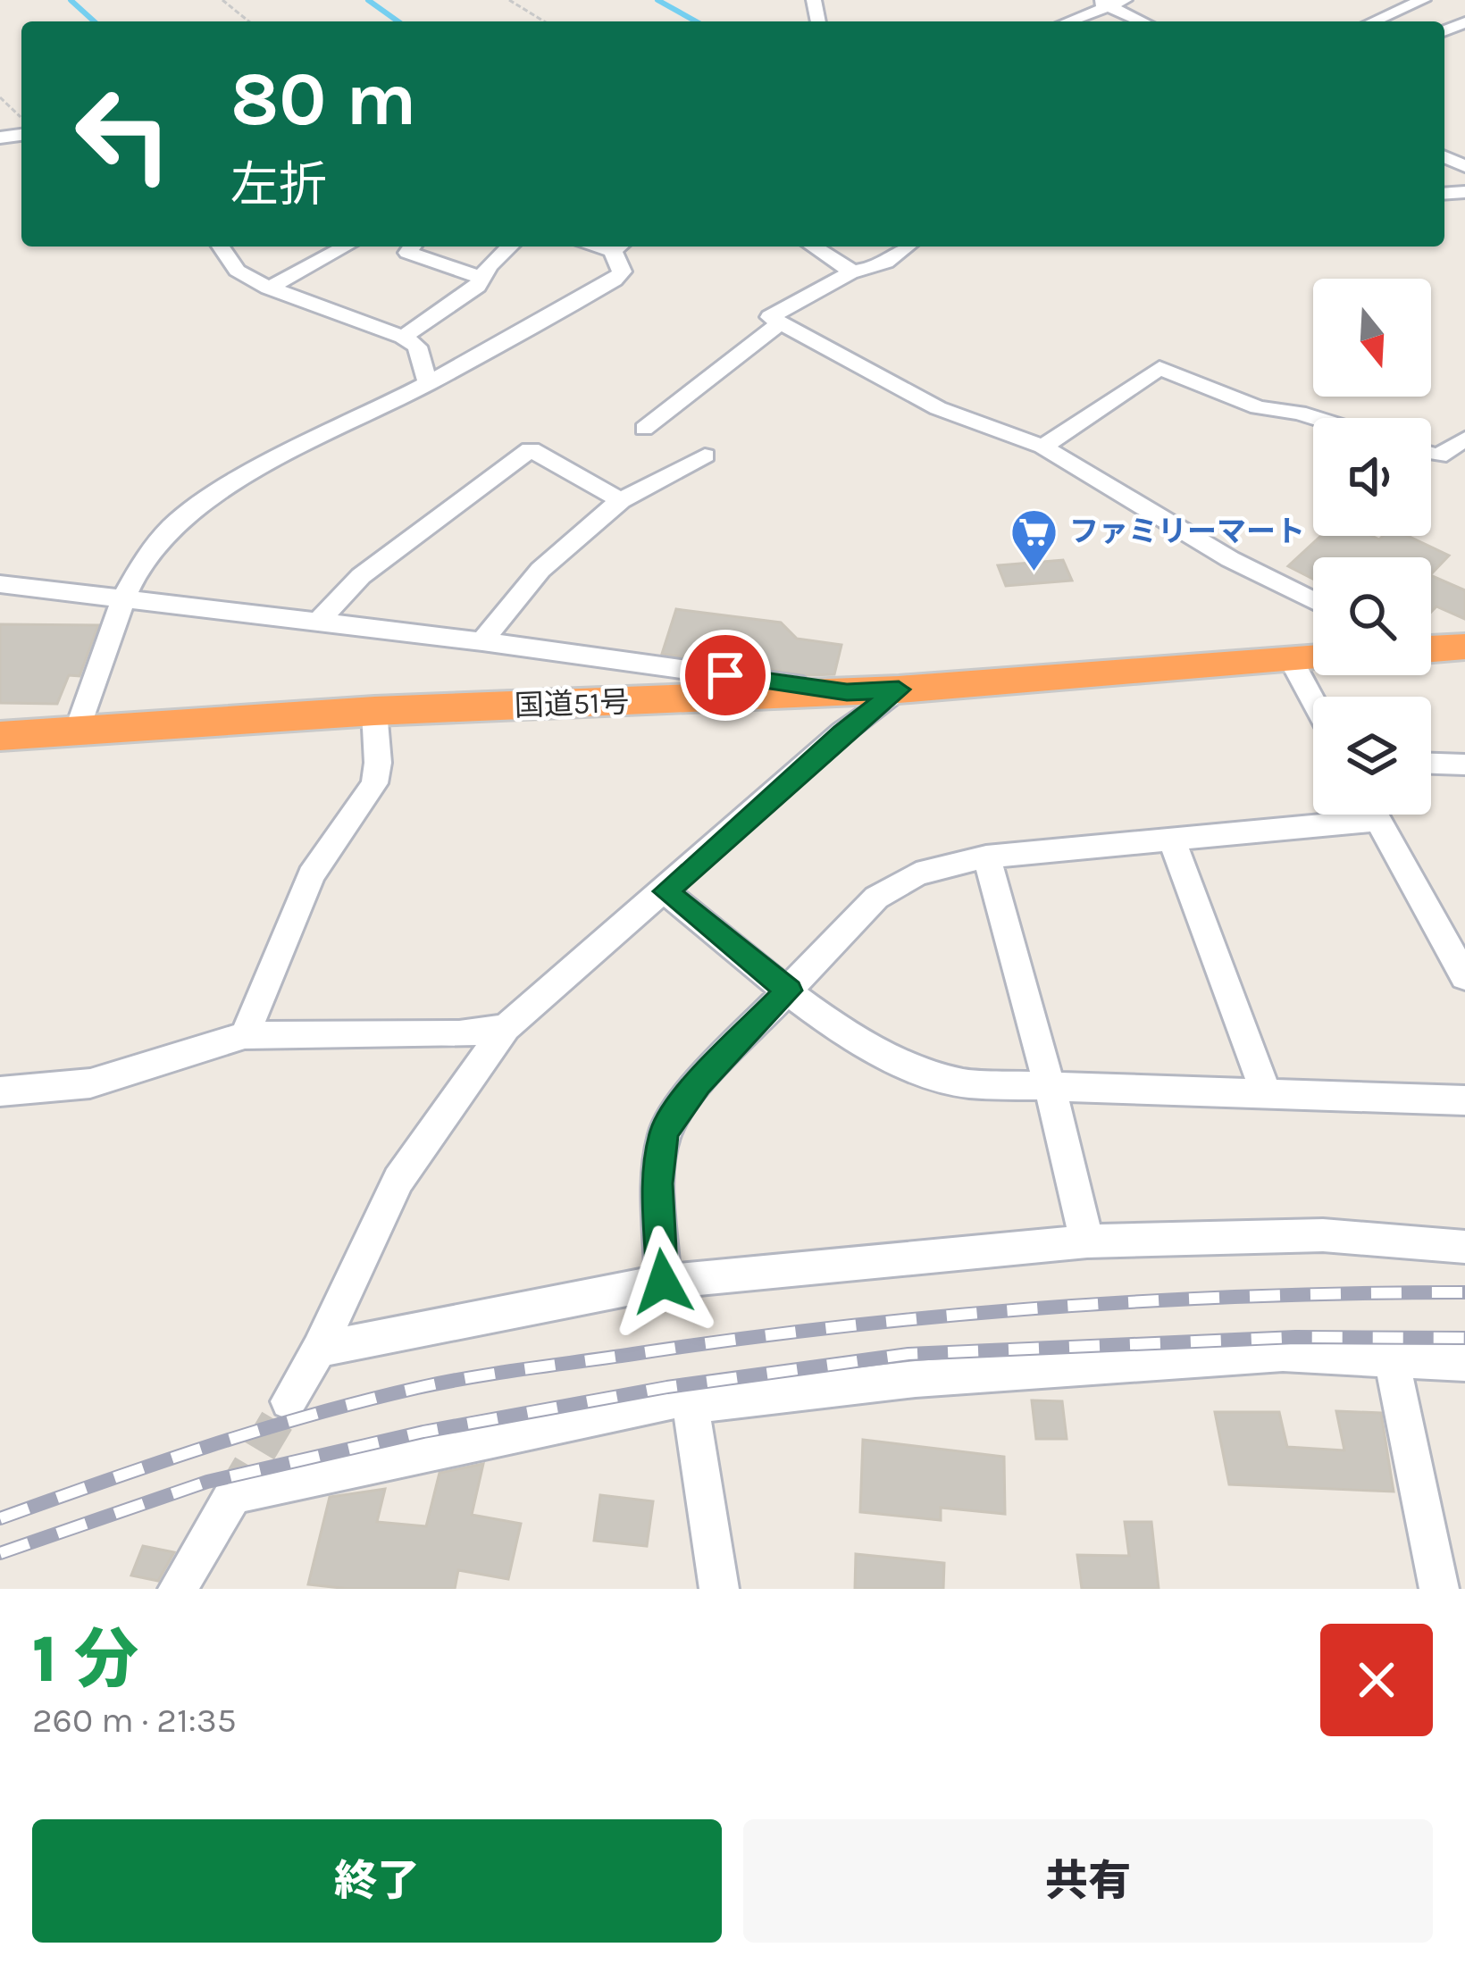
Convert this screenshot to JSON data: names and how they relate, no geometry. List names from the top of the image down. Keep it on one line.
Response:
{"streets":{"highway":["国道51号"]},"places":{"supermarket":["ファミリーマート"]},"north":"bottom","page":{"turn":["80 m","左折"],"heading":["1 分","260 m · 21:35"],"buttons":["終了","共有"]}}
